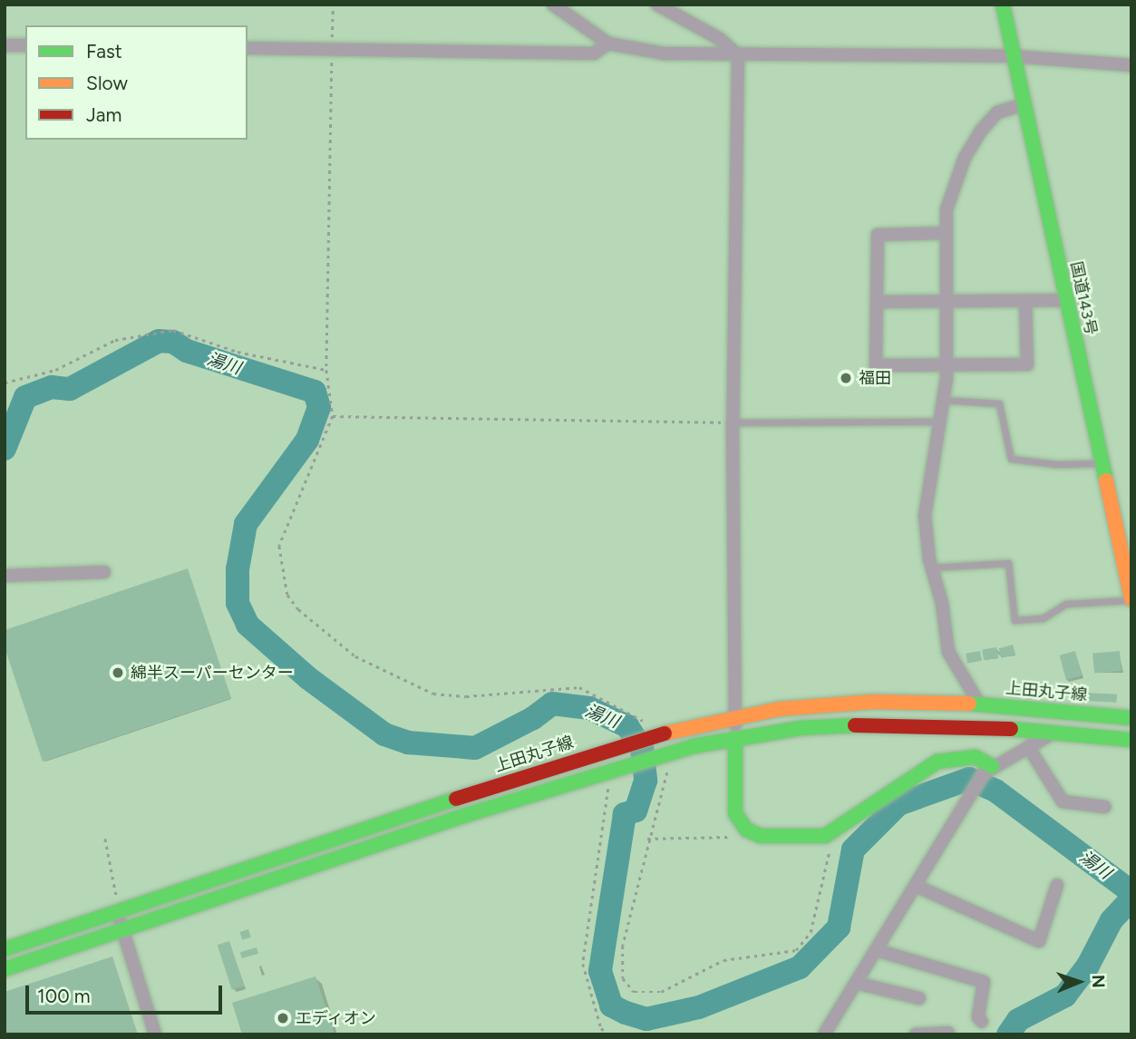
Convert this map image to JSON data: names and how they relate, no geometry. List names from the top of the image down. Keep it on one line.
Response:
{"streets":{"main road":["国道143号","上田丸子線"]},"water":["湯川"],"places":["福田","綿半スーパーセンター","エディオン"],"legend":["Fast","Slow","Jam"],"scale_bar":"100 m","north":"right"}
